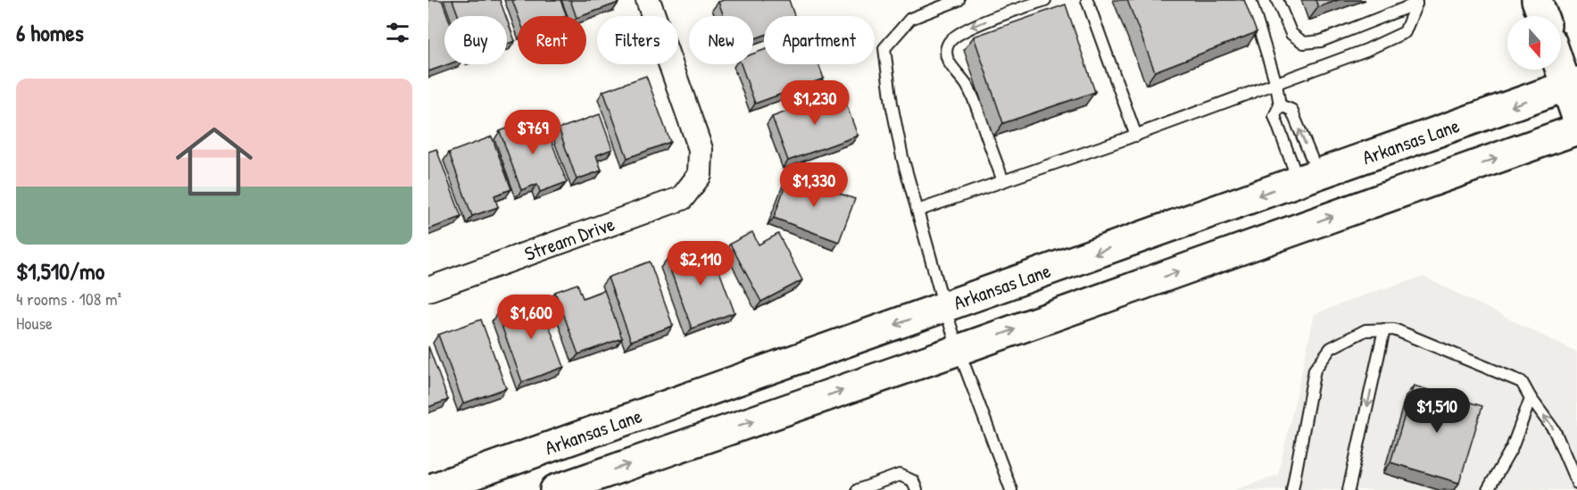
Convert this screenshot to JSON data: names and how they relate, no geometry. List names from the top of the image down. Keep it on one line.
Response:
{"streets":{"main road":["Arkansas Lane"],"street":["Stream Drive"]},"north":"bottom","page":{"heading":"6 homes","chip":["Buy","Rent","Filters","New","Apartment"],"list":[{"name":"$1,510/mo","note":"4 rooms · 108 m² · House"}],"price":["$1,230","$769","$1,330","$2,110","$1,600","$1,510"]}}
